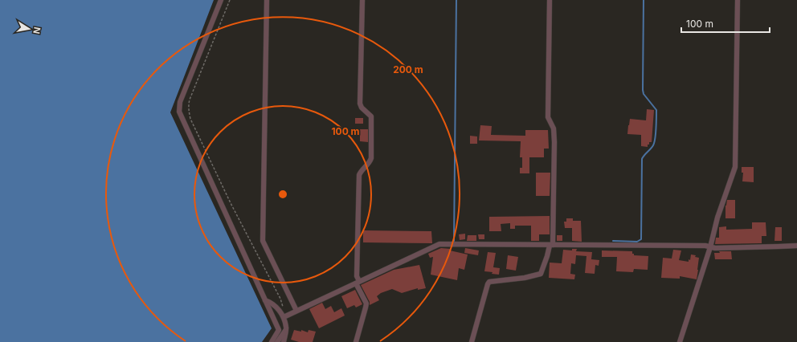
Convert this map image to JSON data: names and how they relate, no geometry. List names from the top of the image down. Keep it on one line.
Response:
{"scale_bar":"100 m","north":"right","rings":["200 m","100 m"]}
